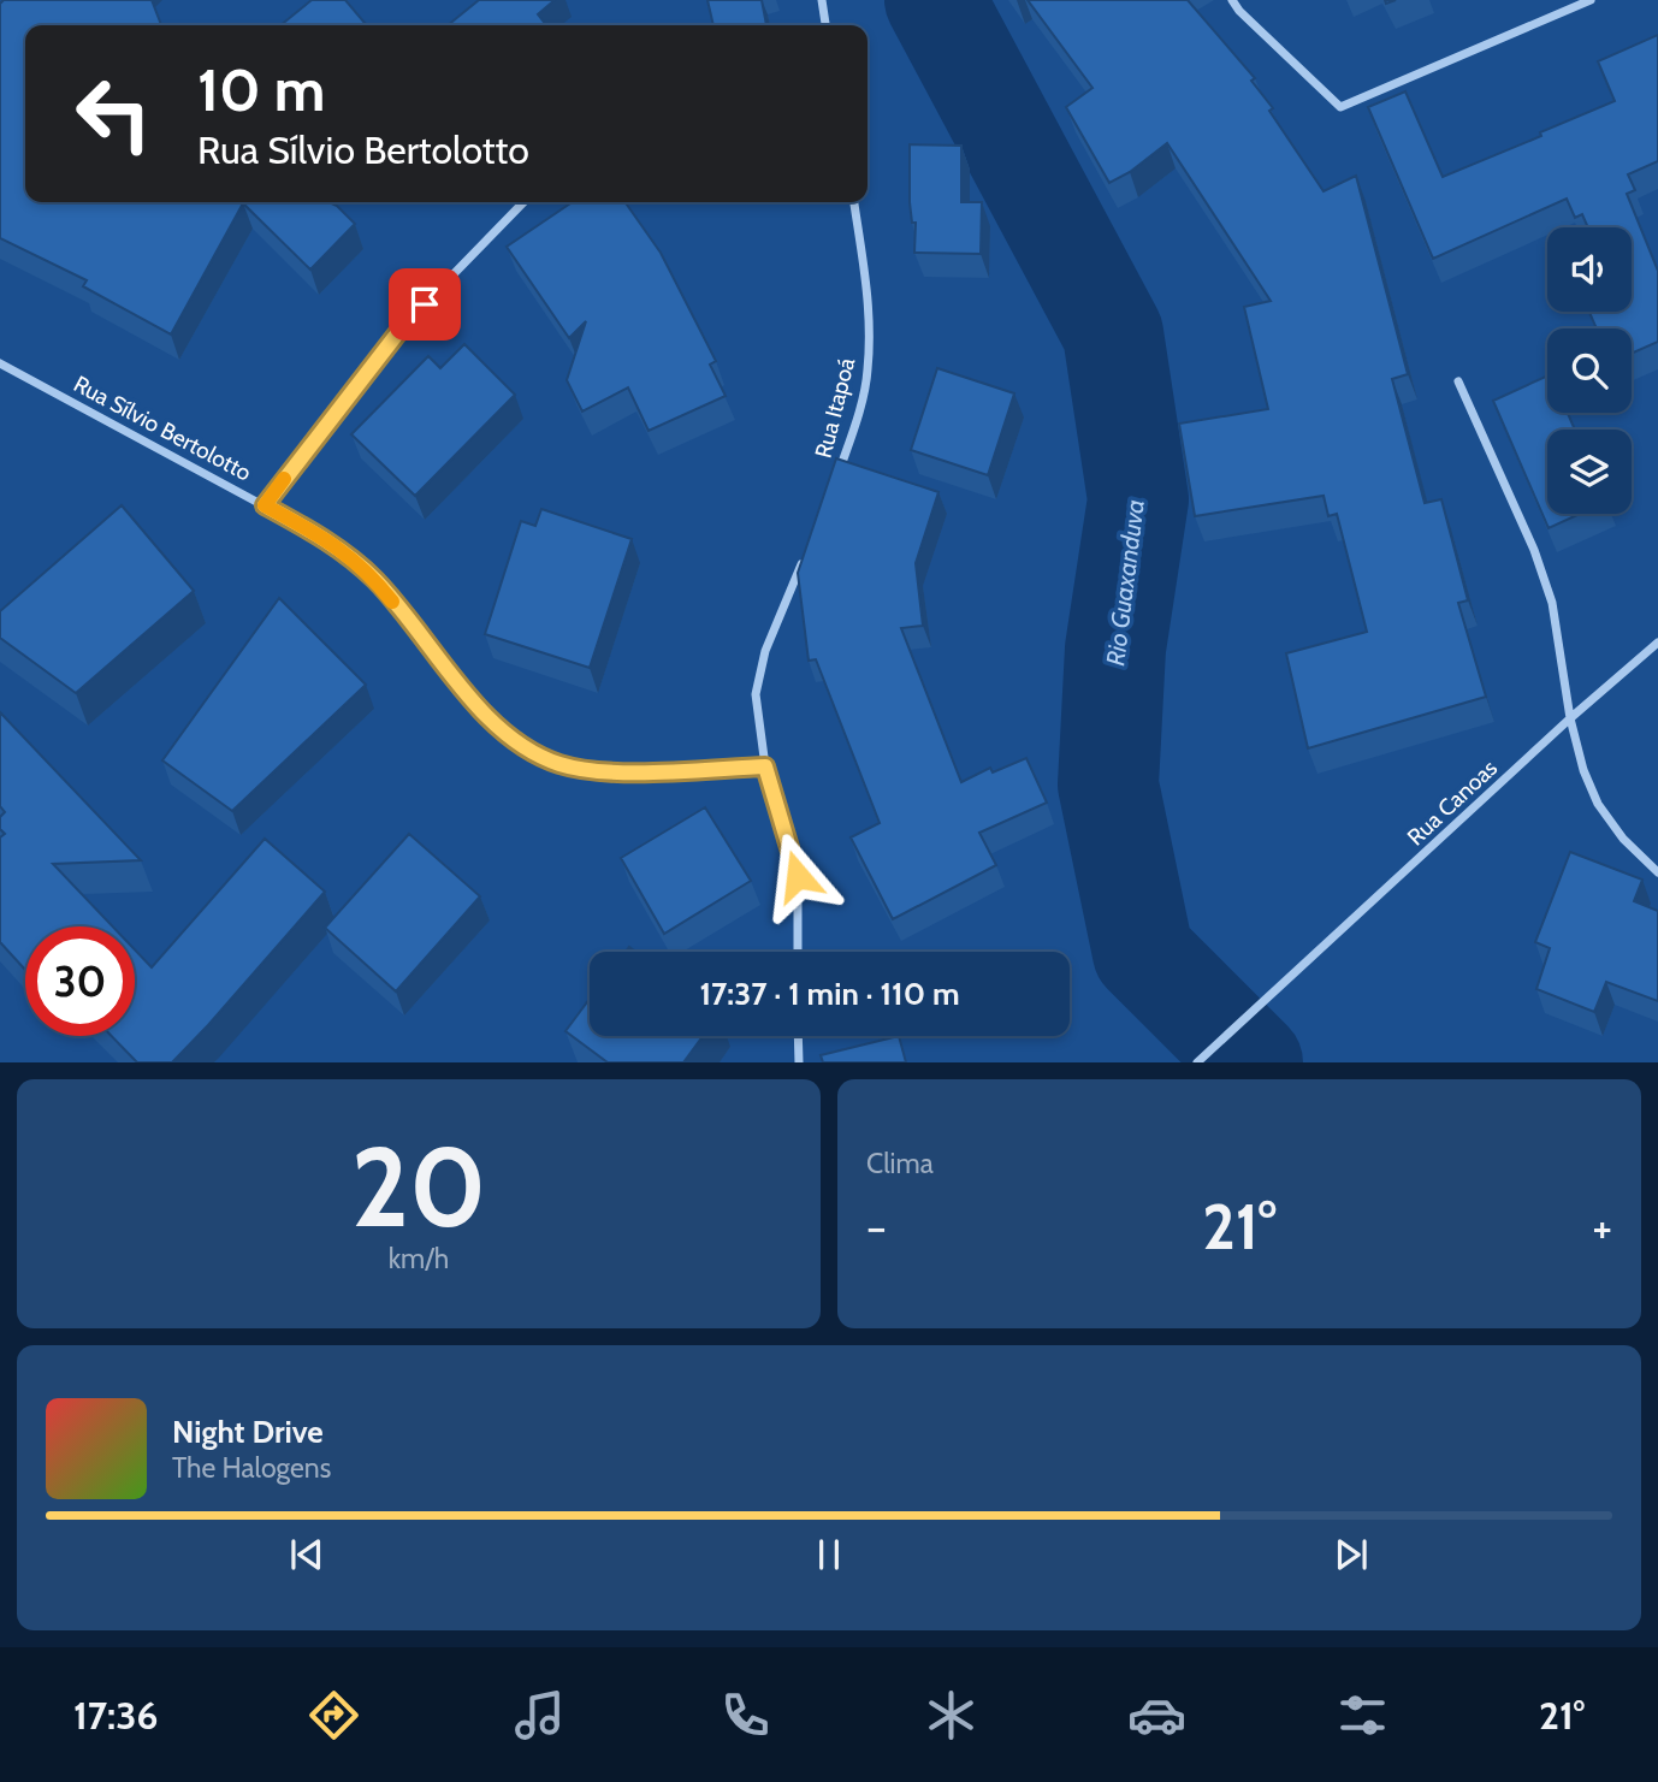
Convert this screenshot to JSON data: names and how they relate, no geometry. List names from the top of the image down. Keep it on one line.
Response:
{"streets":{"street":["Rua Itapoá","Rua Sílvio Bertolotto","Rua Canoas"]},"water":["Rio Guaxanduva"],"page":{"turn":["10 m","Rua Sílvio Bertolotto"],"limit":"30","trip":"17:37 · 1 min · 110 m","tile":[["20","km/h"],"Clima"],"heat":["−","21°","+"],"song":["Night Drive","The Halogens"],"tabs":["17:36","21°"]}}
